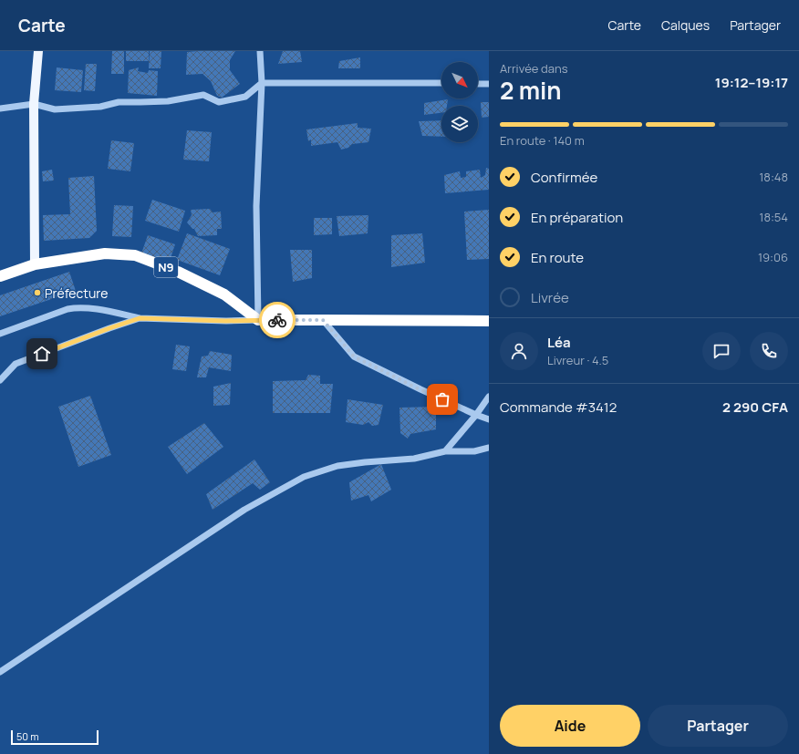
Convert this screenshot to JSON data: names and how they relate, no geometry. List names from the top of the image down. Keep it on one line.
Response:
{"streets":{"highway":["N9"]},"places":["Préfecture"],"scale_bar":"50 m","north":"bottom right","page":{"header":"Carte","nav":["Carte","Calques","Partager"],"heading":["2 min","Arrivée dans","19:12–19:17"],"panel":["Léa","Livreur · 4.5","Commande #3412","2 290 CFA"],"bar":"En route · 140 m","list":[["Confirmée","18:48"],["En préparation","18:54"],["En route","19:06"],"Livrée"],"buttons":["Aide","Partager"],"scale":"50 m"}}
